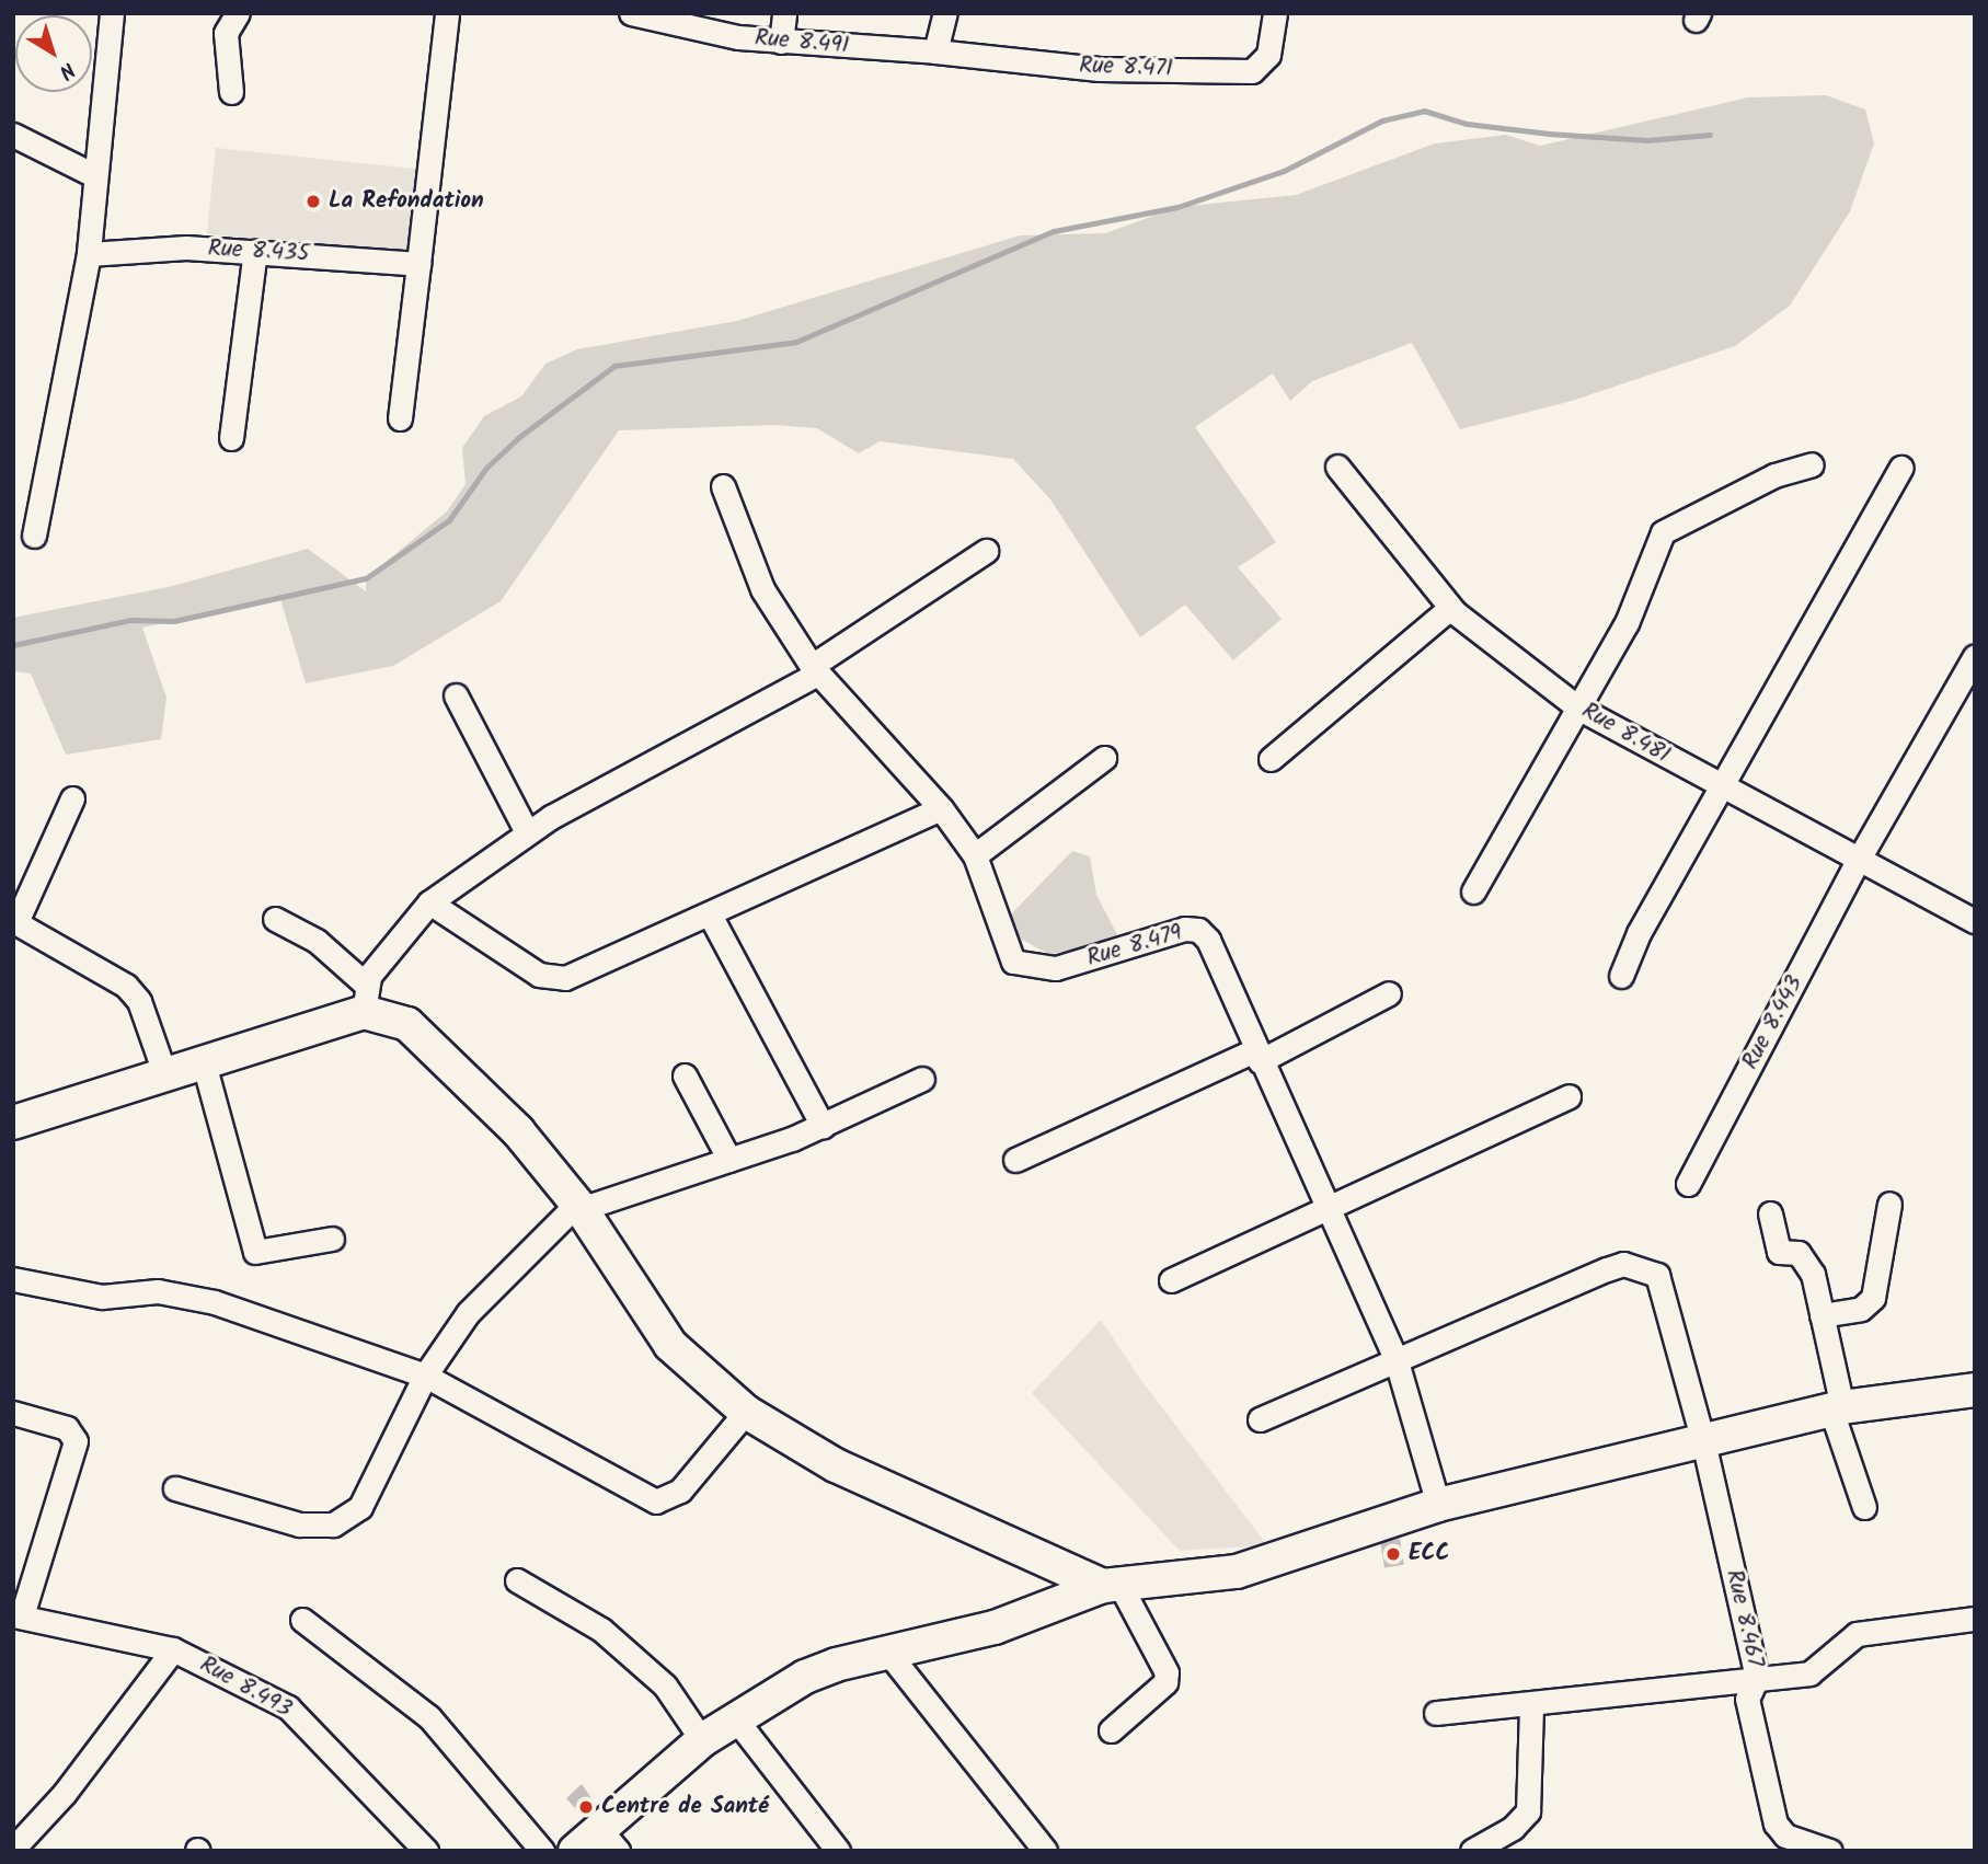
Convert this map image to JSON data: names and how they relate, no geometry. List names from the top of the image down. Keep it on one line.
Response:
{"streets":{"street":["Rue 8.491","Rue 8.471","Rue 8.435","Rue 8.481","Rue 8.479","Rue 8.443","Rue 8.467","Rue 8.493"]},"crossings":[["Rue 8.491","Rue 8.471"],["Rue 8.481","Rue 8.443"],["Rue 8.479","Rue 8.467"]],"places":["La Refondation","ECC","Centre de Santé"],"north":"bottom right"}
